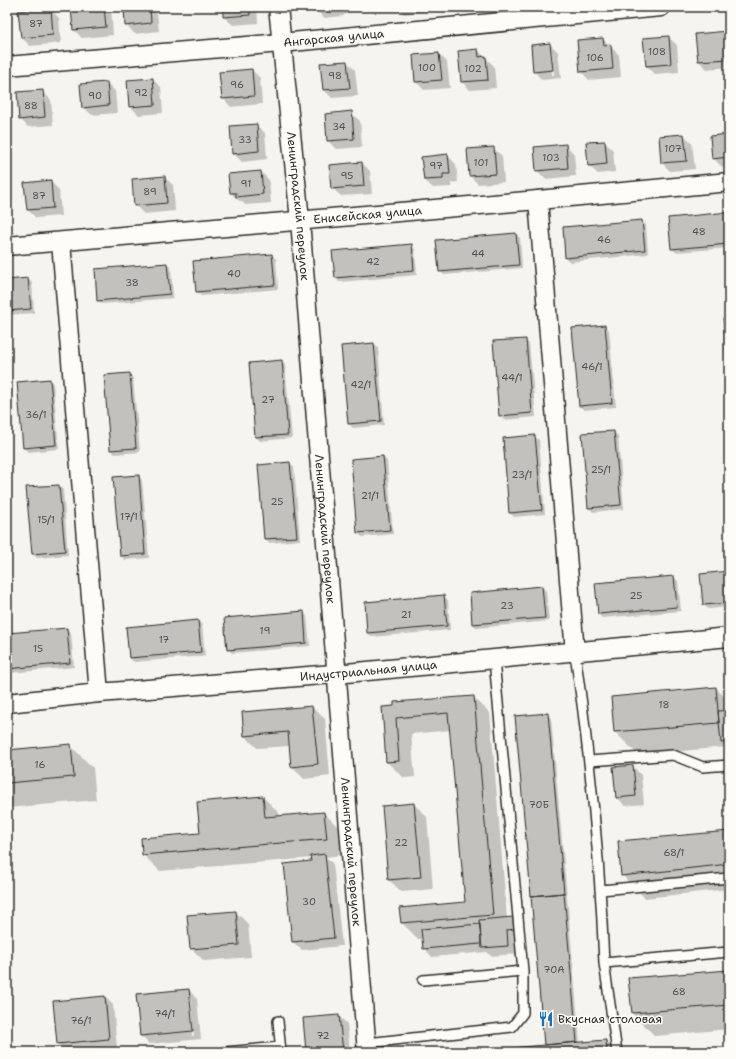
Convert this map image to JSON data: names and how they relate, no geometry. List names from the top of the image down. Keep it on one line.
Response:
{"streets":{"street":["Ангарская улица","Ленинградский переулок","Енисейская улица","Индустриальная улица"]},"crossings":[["Ангарская улица","Ленинградский переулок"],["Ленинградский переулок","Енисейская улица"],["Ленинградский переулок","Индустриальная улица"]],"places":{"restaurant":["Вкусная столовая"]},"house_numbers":["87","108","106","100","102","98","96","92","90","88","34","33","107","103","101","97","95","91","89","87","48","46","44","42","40","38","46/1","44/1","42/1","27","36/1","25/1","23/1","21/1","25","17/1","15/1","25","23","21","19","17","15","18","16","70Б","22","68/1","30","70А","68","74/1","76/1","72"]}
